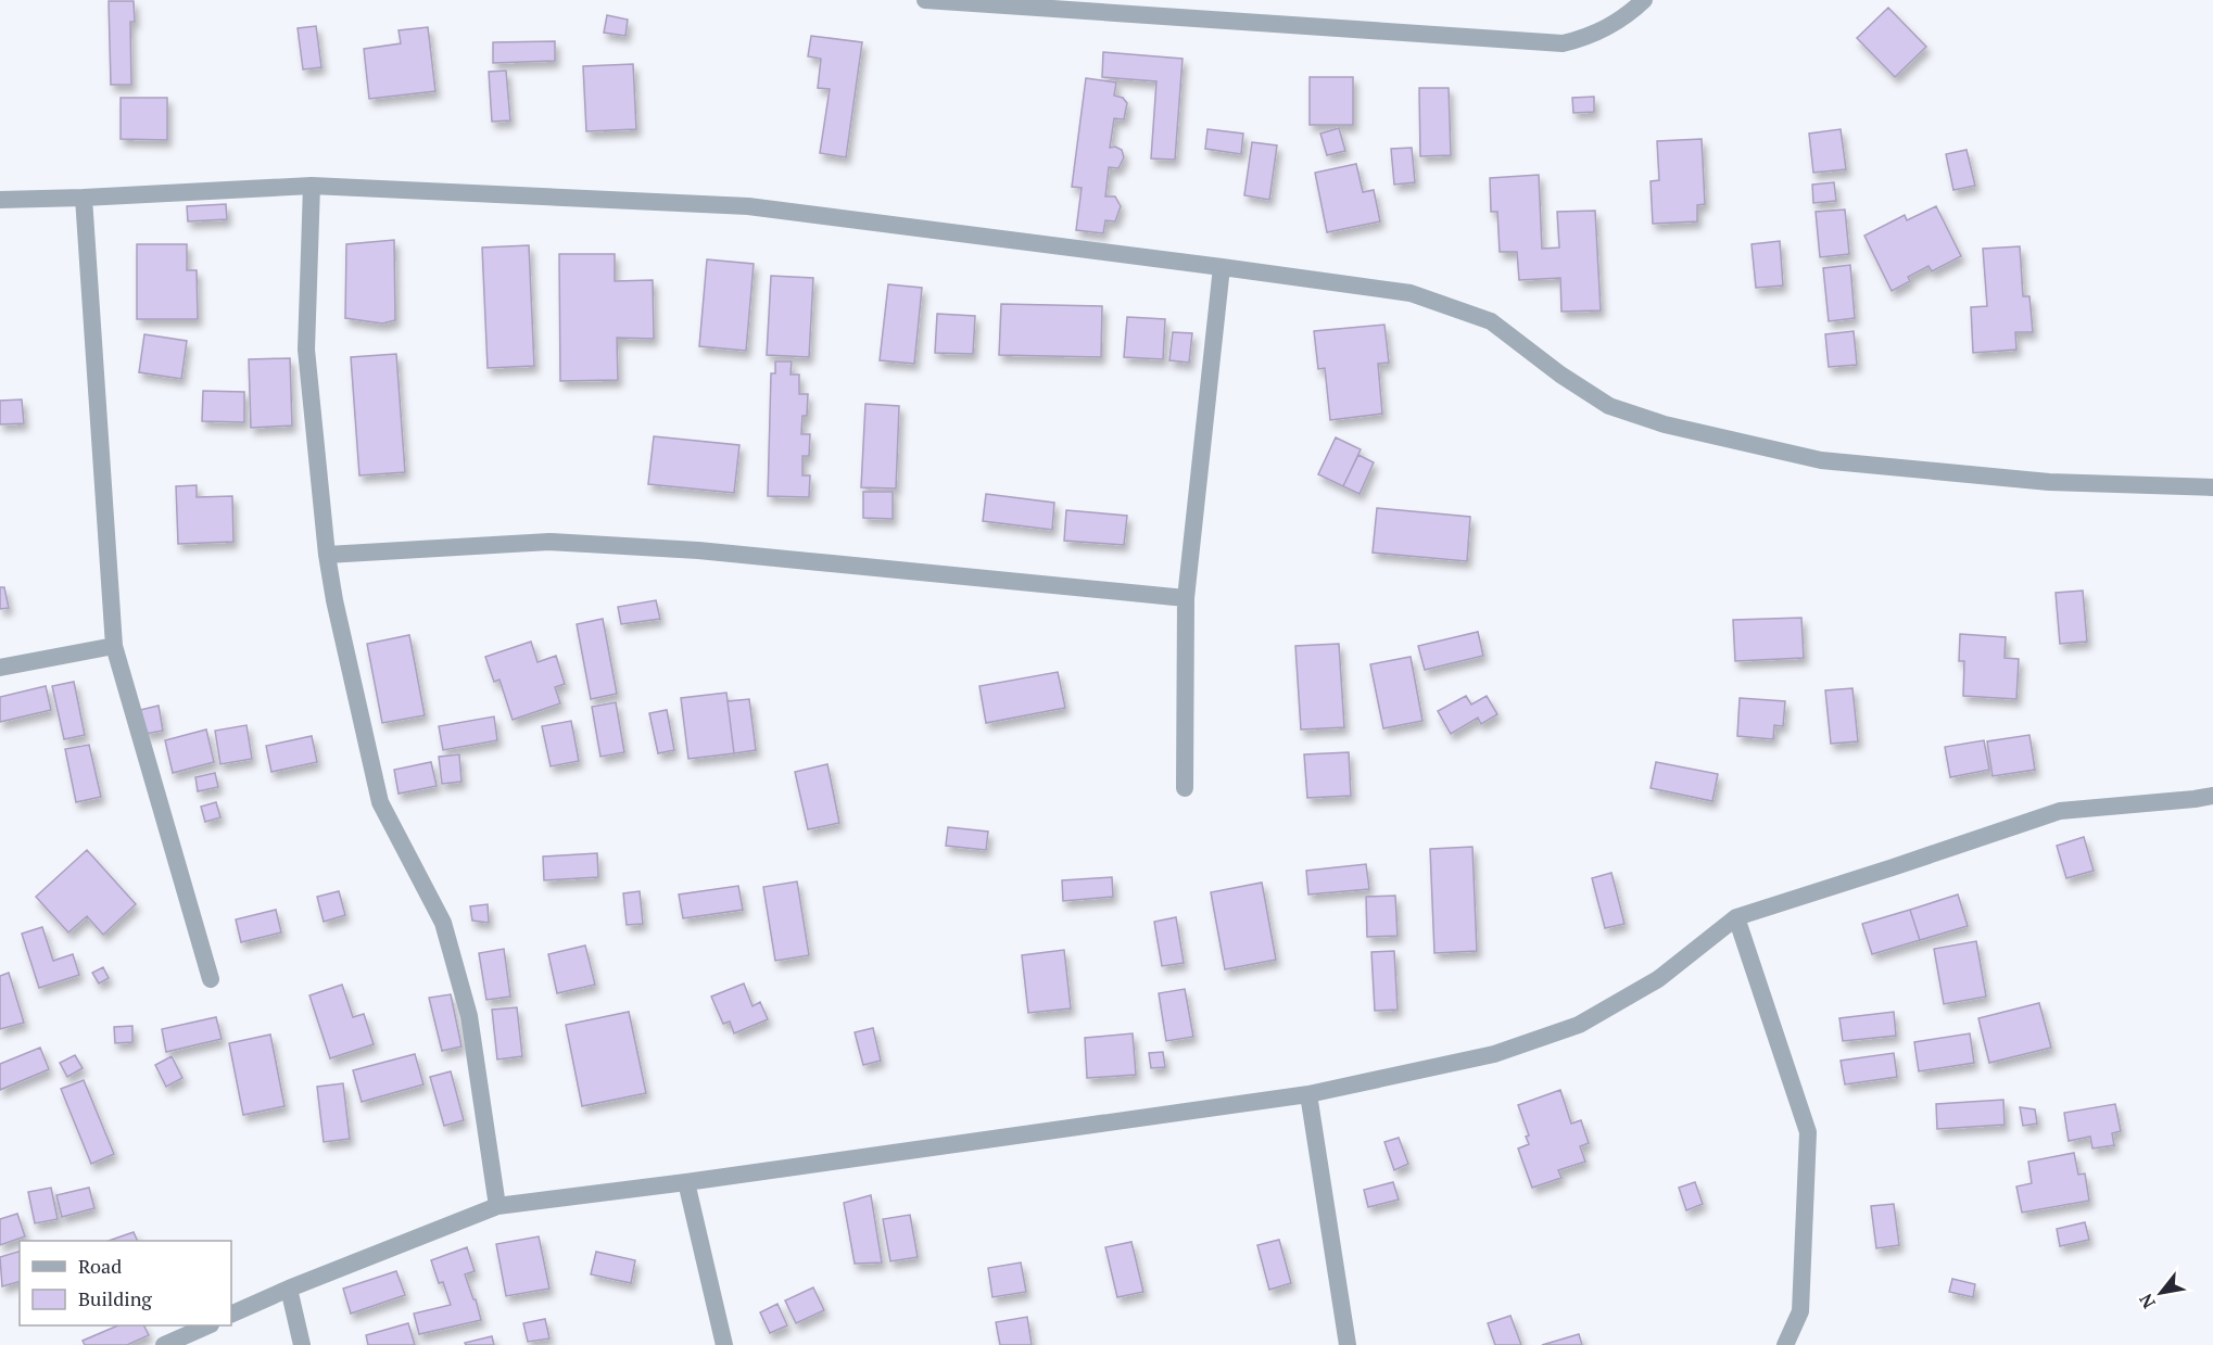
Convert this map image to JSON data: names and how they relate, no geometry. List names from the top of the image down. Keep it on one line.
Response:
{"legend":["Road","Building"],"north":"bottom left"}
